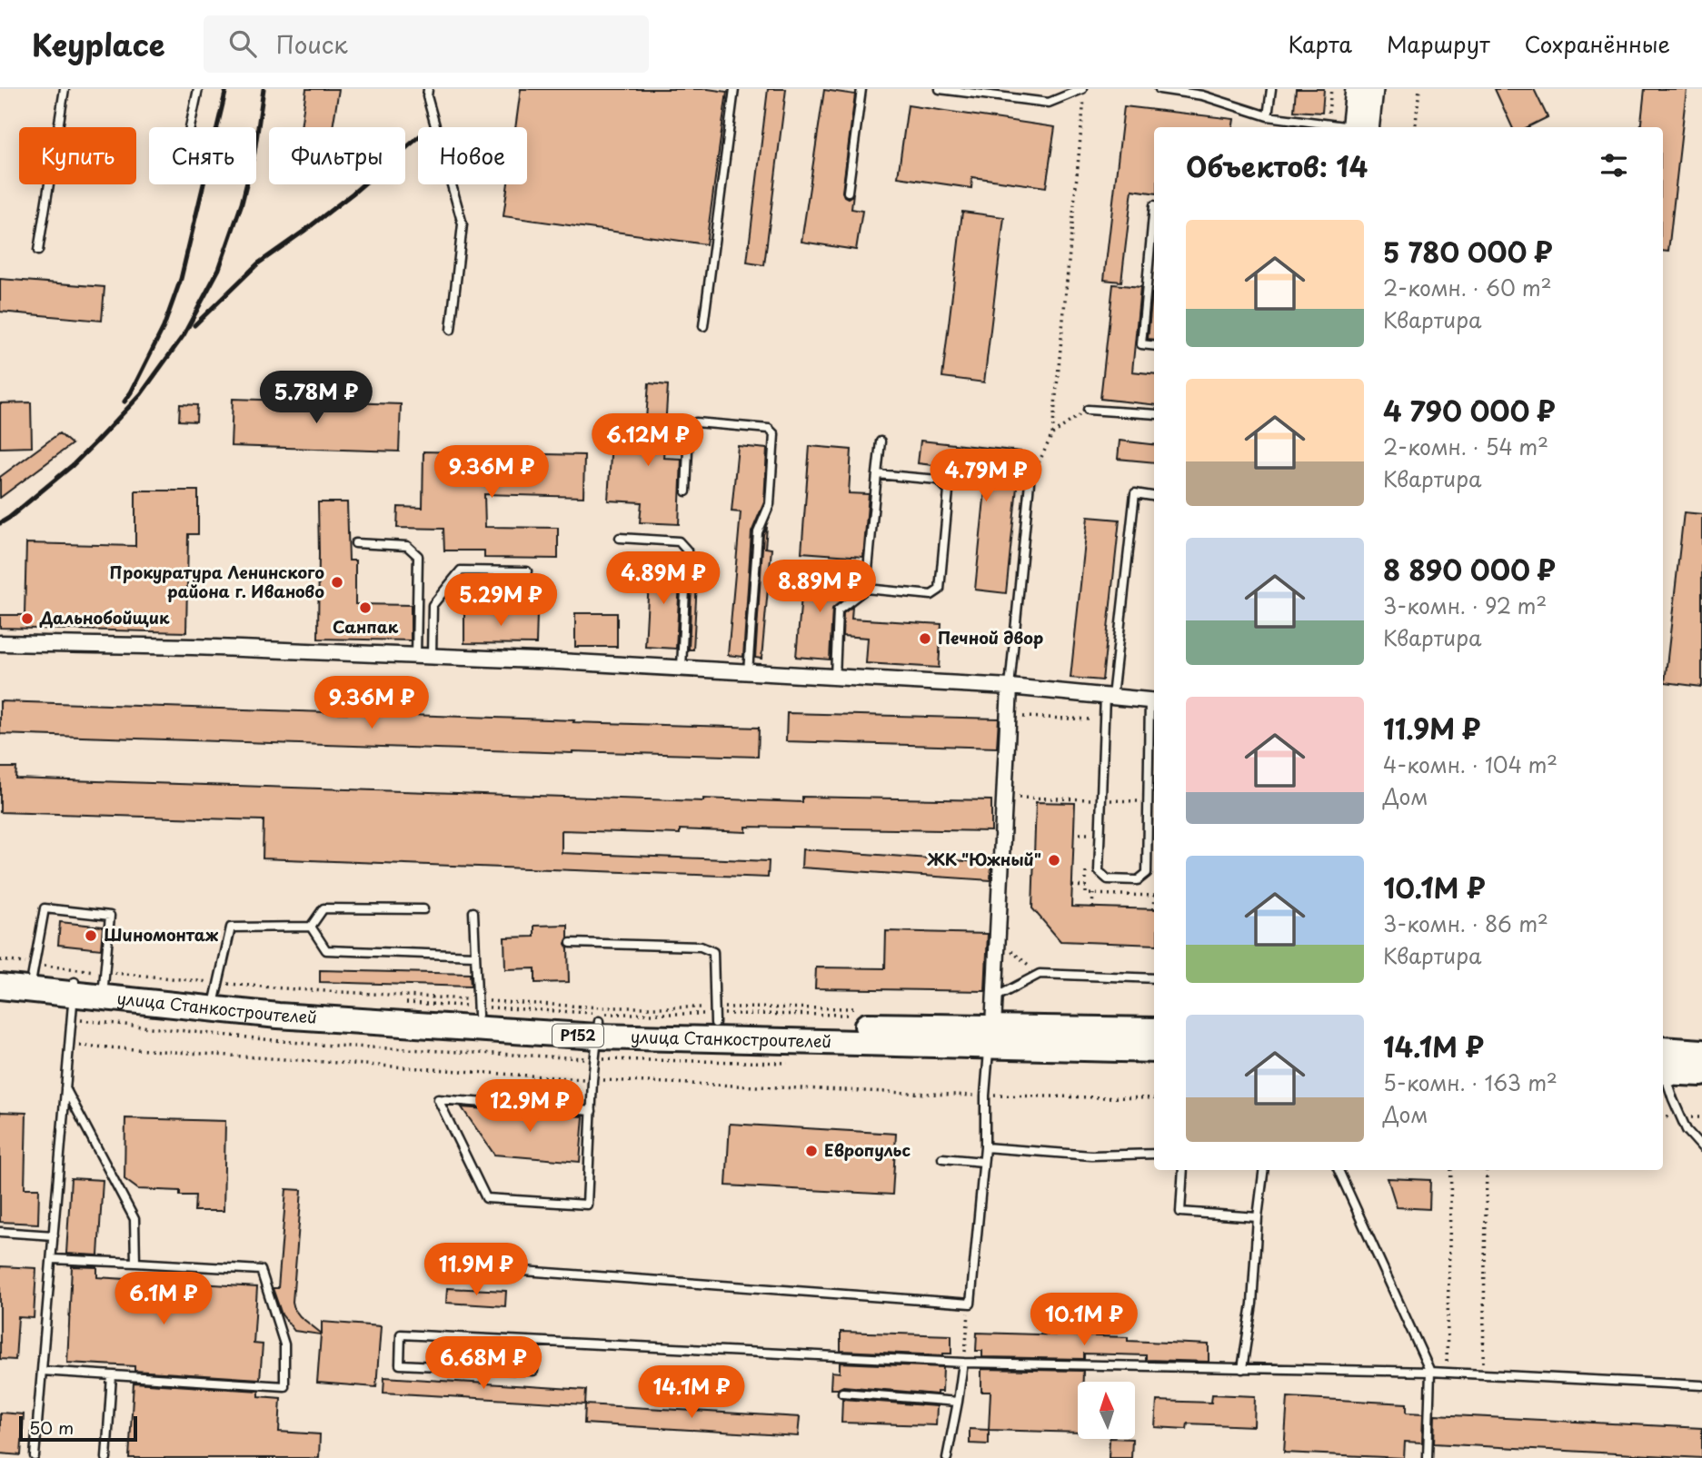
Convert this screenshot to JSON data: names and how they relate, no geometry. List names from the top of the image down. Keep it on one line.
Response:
{"streets":{"main road":["улица Станкостроителей","Р152"]},"places":["Прокуратура Ленинского района г. Иваново","Санпак","Дальнобойщик","Печной двор","ЖК \"Южный\"","Шиномонтаж","Европульс"],"scale_bar":"50 m","north":"top","page":{"header":"Keyplace","search":"Поиск","nav":["Карта","Маршрут","Сохранённые"],"chip":["Купить","Снять","Фильтры","Новое"],"heading":"Объектов: 14","list":[{"name":"5 780 000 ₽","note":"2-комн. · 60 m² · Квартира"},{"name":"4 790 000 ₽","note":"2-комн. · 54 m² · Квартира"},{"name":"8 890 000 ₽","note":"3-комн. · 92 m² · Квартира"},{"name":"11.9M ₽","note":"4-комн. · 104 m² · Дом"},{"name":"10.1M ₽","note":"3-комн. · 86 m² · Квартира"},{"name":"14.1M ₽","note":"5-комн. · 163 m² · Дом"}],"price":["5.78M ₽","6.12M ₽","9.36M ₽","4.79M ₽","4.89M ₽","8.89M ₽","5.29M ₽","9.36M ₽","12.9M ₽","11.9M ₽","6.1M ₽","10.1M ₽","6.68M ₽","14.1M ₽"],"scale":"50 m"}}
